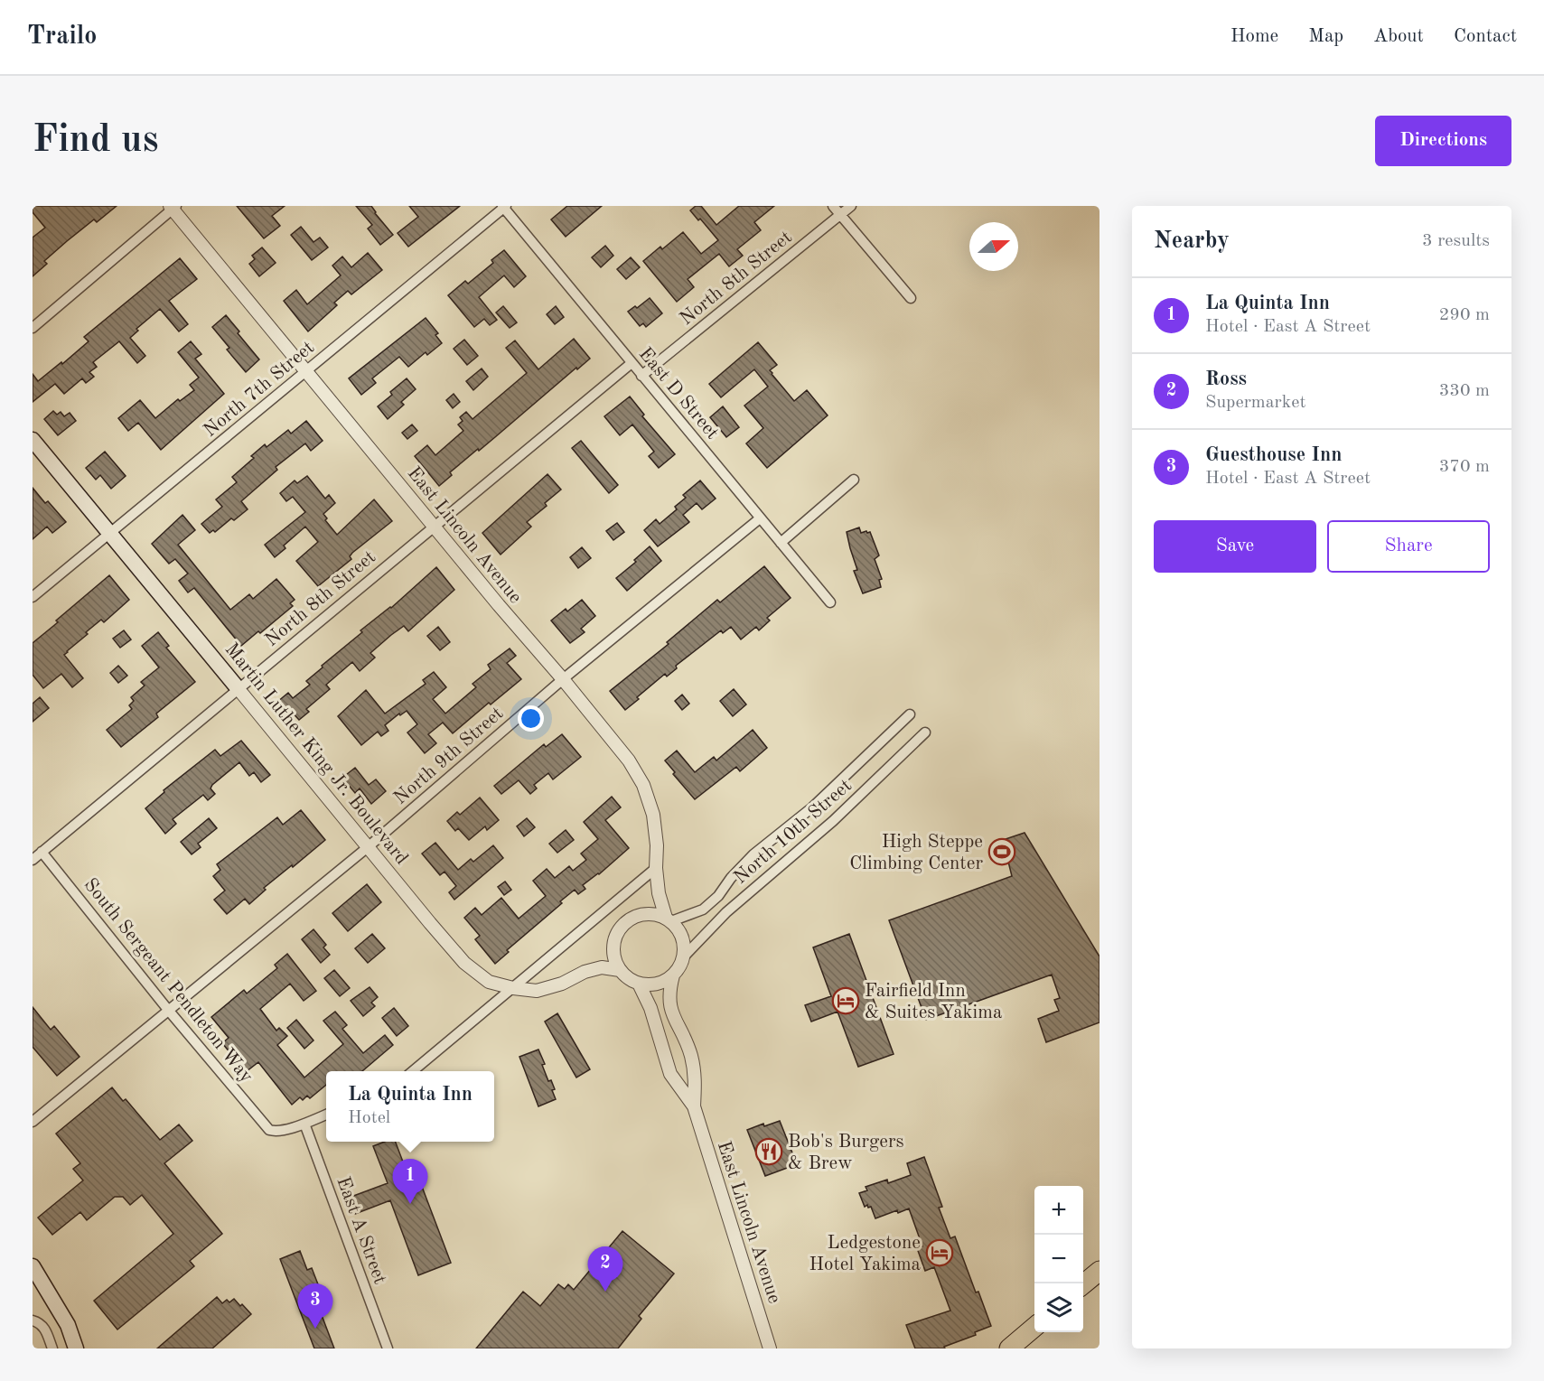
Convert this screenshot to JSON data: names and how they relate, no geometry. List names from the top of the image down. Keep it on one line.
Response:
{"streets":{"main road":["Martin Luther King Jr. Boulevard"],"street":["North 8th Street","North 7th Street","East D Street","East Lincoln Avenue","North 9th Street","North 10th Street","South Sergeant Pendleton Way","East A Street"]},"crossings":[["North 8th Street","East D Street"],["North 8th Street","East Lincoln Avenue"],["North 8th Street","Martin Luther King Jr. Boulevard"],["North 8th Street","South Sergeant Pendleton Way"],["North 7th Street","East D Street"],["North 7th Street","East Lincoln Avenue"],["North 7th Street","Martin Luther King Jr. Boulevard"],["East D Street","North 9th Street"],["East Lincoln Avenue","Martin Luther King Jr. Boulevard"],["East Lincoln Avenue","North 9th Street"],["East Lincoln Avenue","North 10th Street"],["Martin Luther King Jr. Boulevard","North 9th Street"],["Martin Luther King Jr. Boulevard","North 10th Street"],["North 9th Street","South Sergeant Pendleton Way"],["South Sergeant Pendleton Way","East A Street"]],"places":{"sports":["High Steppe Climbing Center"],"hotel":["Fairfield Inn & Suites Yakima","Ledgestone Hotel Yakima"],"restaurant":["Bob's Burgers & Brew"]},"north":"right","page":{"header":"Trailo","nav":["Home","Map","About","Contact"],"buttons":["Directions",["Save","Share"]],"title":"Find us","heading":["Nearby","3 results"],"list":[{"mark":"1","name":"La Quinta Inn","note":"Hotel · East A Street","value":"290 m"},{"mark":"2","name":"Ross","note":"Supermarket","value":"330 m"},{"mark":"3","name":"Guesthouse Inn","note":"Hotel · East A Street","value":"370 m"}],"popup":["La Quinta Inn","Hotel"],"pins":["1","2","3"],"map_buttons":["+","−"]}}
